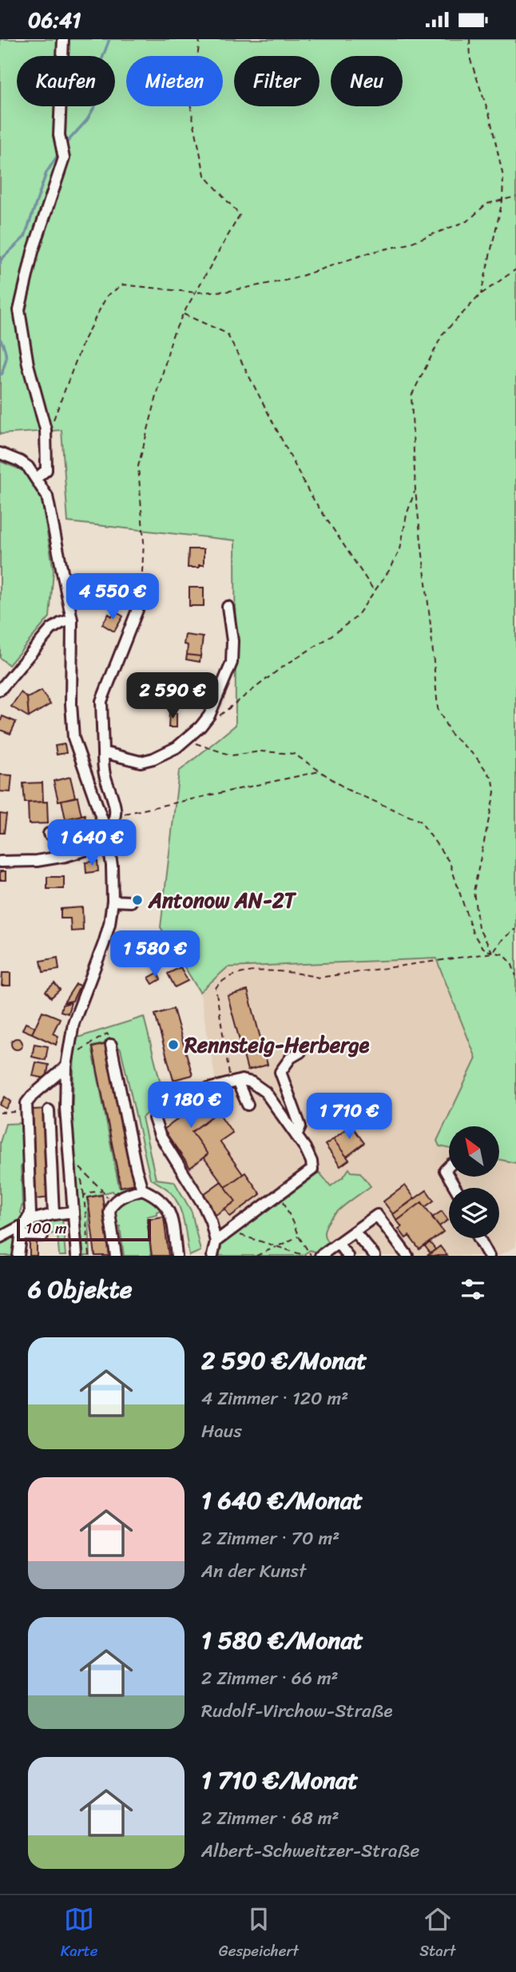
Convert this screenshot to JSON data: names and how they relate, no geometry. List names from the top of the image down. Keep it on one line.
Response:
{"places":["Antonow AN-2T","Rennsteig-Herberge"],"scale_bar":"100 m","north":"top left","page":{"status":"06:41","chip":["Kaufen","Mieten","Filter","Neu"],"price":["4 550 €","2 590 €","1 640 €","1 580 €","1 180 €","1 710 €"],"scale":"100 m","heading":"6 Objekte","list":[{"name":"2 590 €/Monat","note":"4 Zimmer · 120 m² · Haus"},{"name":"1 640 €/Monat","note":"2 Zimmer · 70 m² · An der Kunst"},{"name":"1 580 €/Monat","note":"2 Zimmer · 66 m² · Rudolf-Virchow-Straße"},{"name":"1 710 €/Monat","note":"2 Zimmer · 68 m² · Albert-Schweitzer-Straße"}],"tabs":["Karte","Gespeichert","Start"]}}
